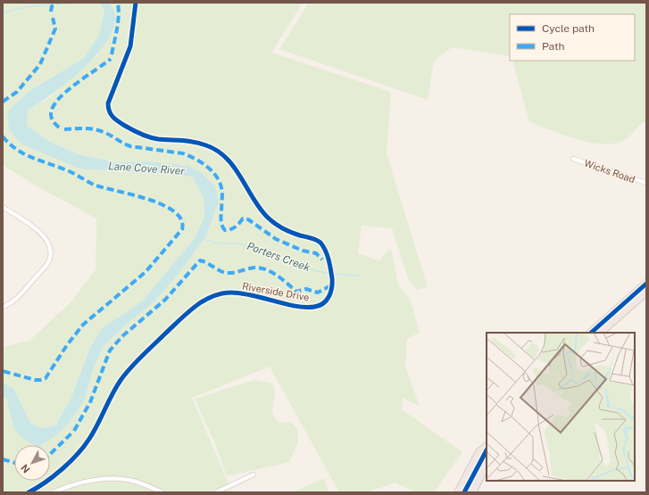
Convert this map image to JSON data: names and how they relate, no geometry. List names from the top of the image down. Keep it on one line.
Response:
{"streets":{"street":["Wicks Road","Riverside Drive"]},"water":["Lane Cove River","Porters Creek"],"legend":["Cycle path","Path"],"north":"bottom left"}
